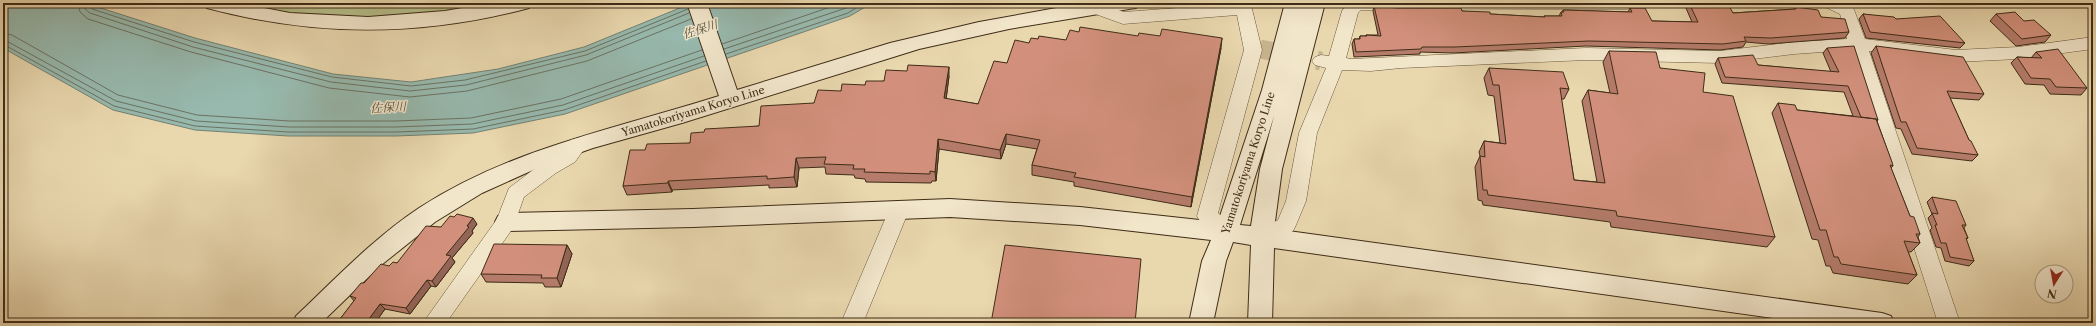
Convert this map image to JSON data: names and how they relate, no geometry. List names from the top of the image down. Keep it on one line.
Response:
{"streets":{"main road":["Yamatokoriyama Koryo Line"]},"water":["佐保川"],"north":"bottom"}
